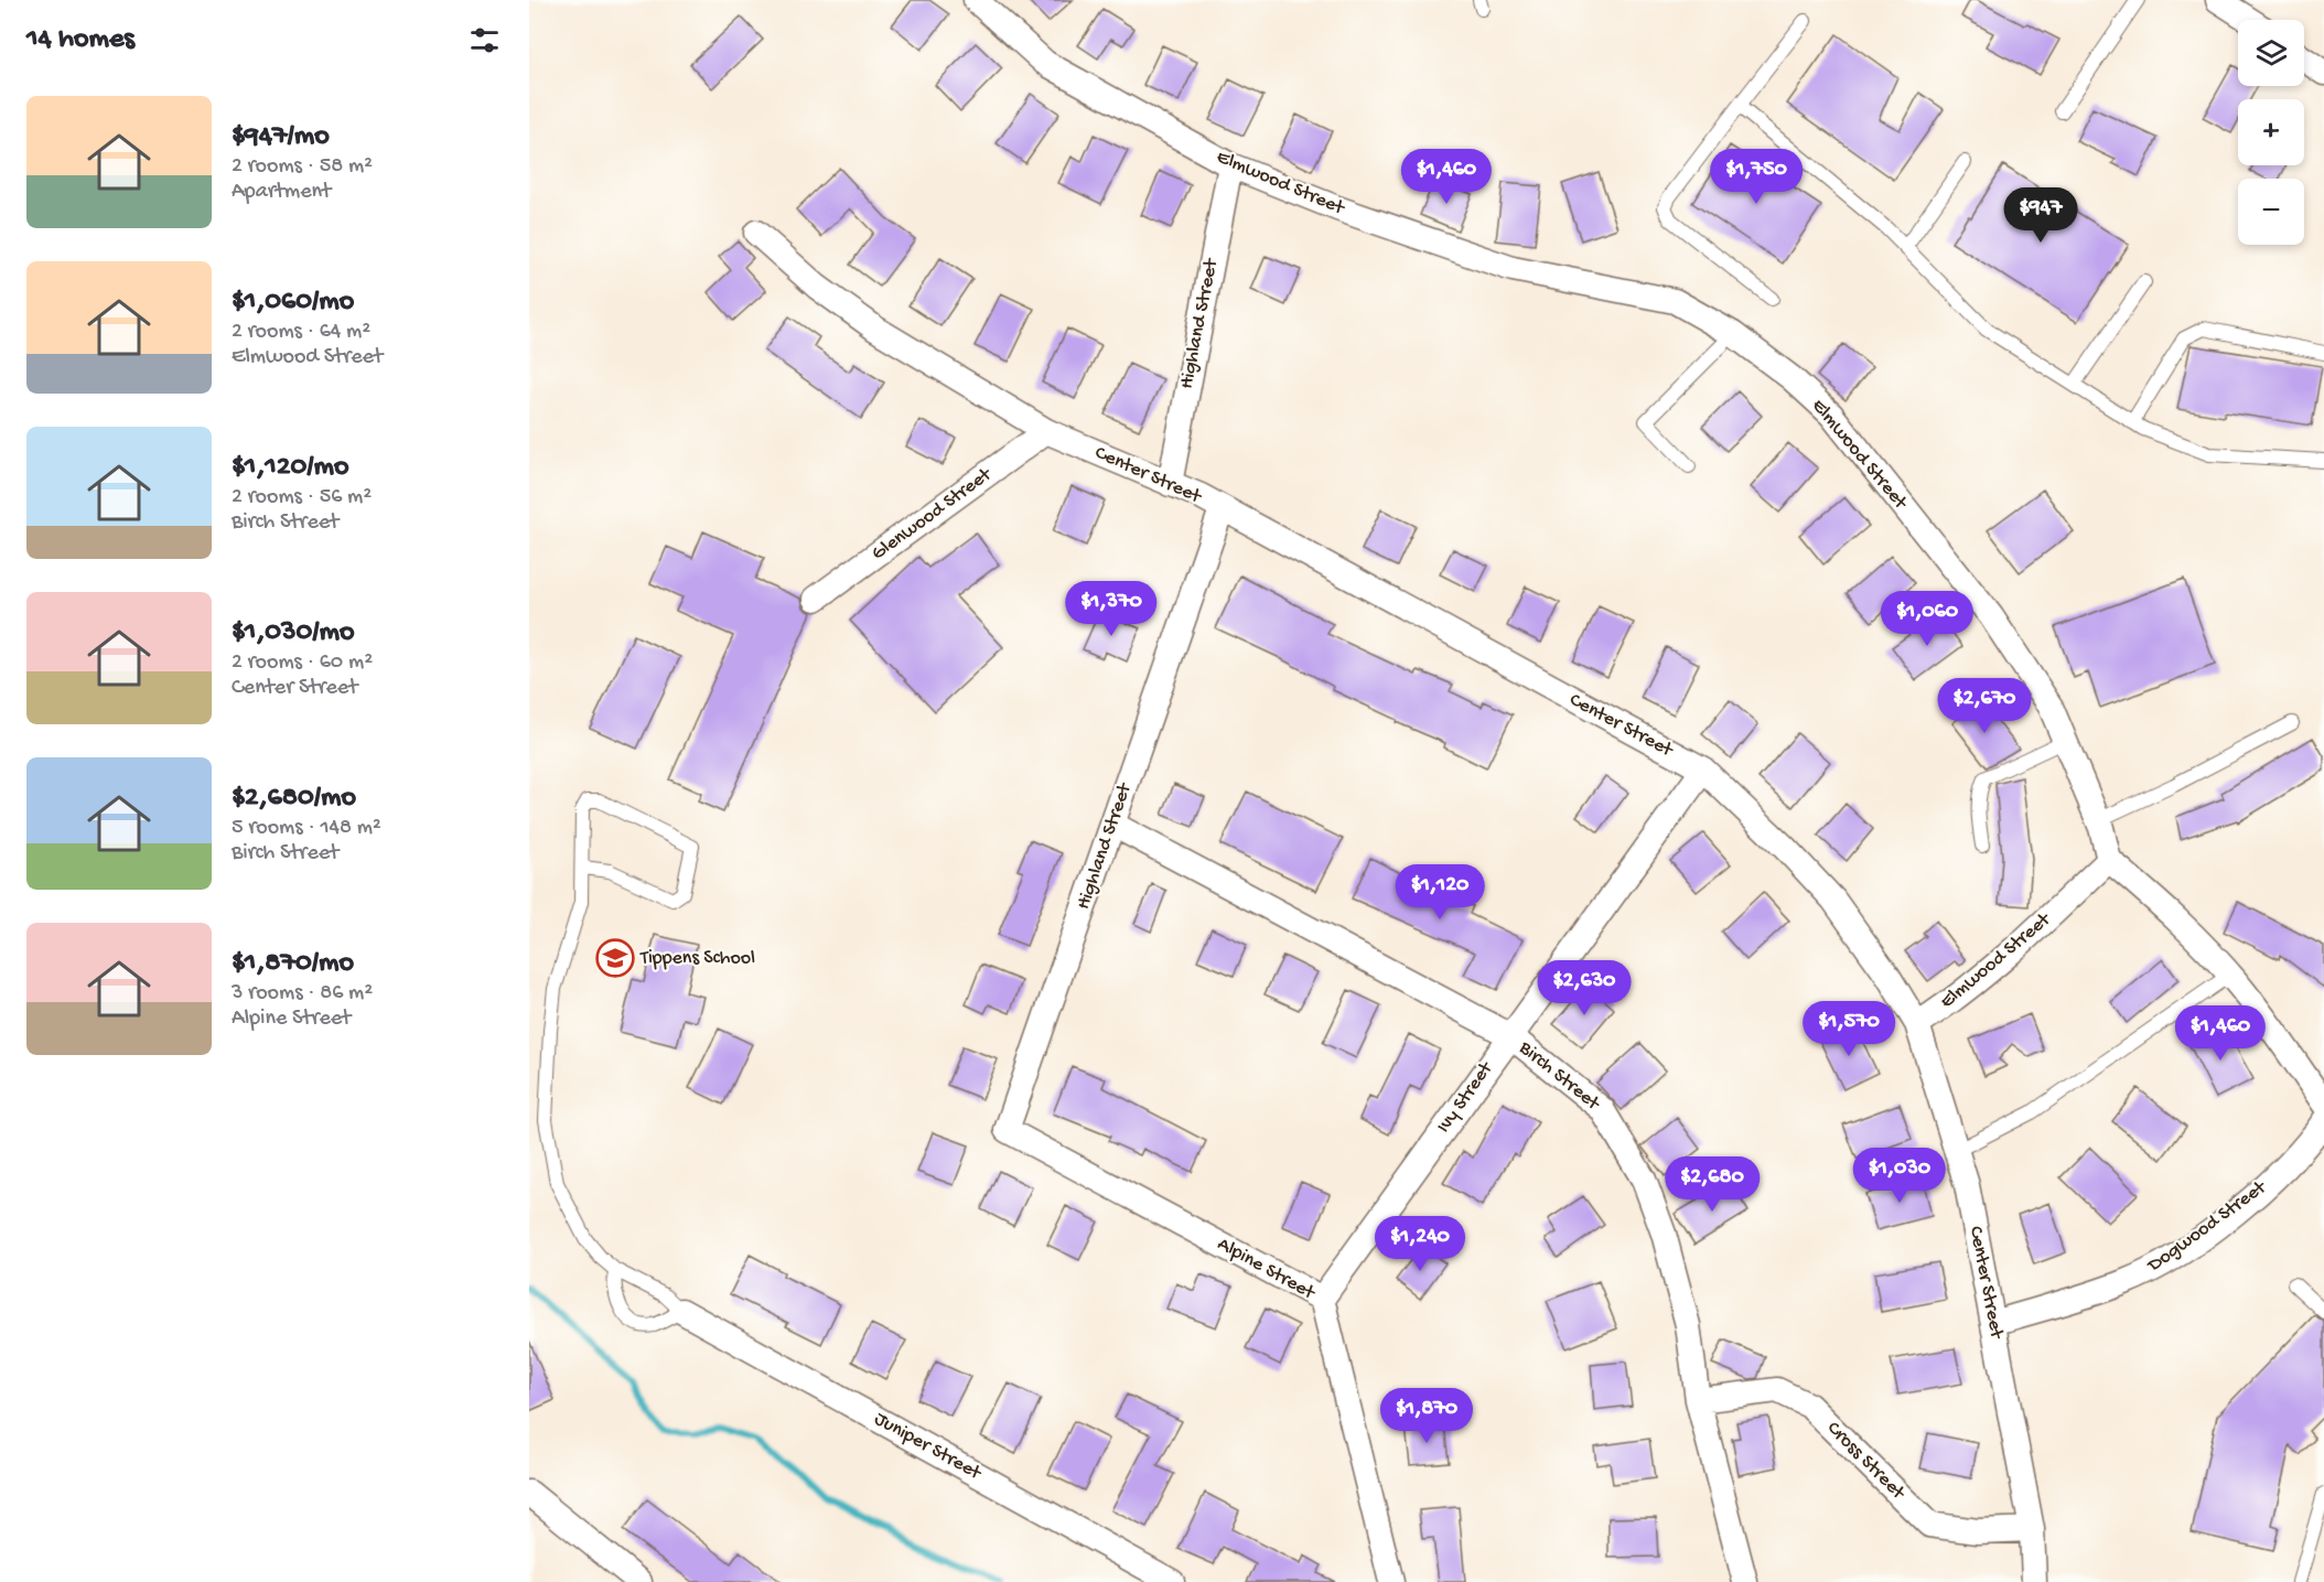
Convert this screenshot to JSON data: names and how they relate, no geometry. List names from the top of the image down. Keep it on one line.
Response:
{"streets":{"street":["Elmwood Street","Highland Street","Center Street","Glenwood Street","Birch Street","Ivy Street","Dogwood Street","Alpine Street","Juniper Street","Cross Street"]},"crossings":[["Elmwood Street","Highland Street"],["Elmwood Street","Center Street"],["Highland Street","Center Street"],["Highland Street","Birch Street"],["Highland Street","Alpine Street"],["Center Street","Glenwood Street"],["Center Street","Ivy Street"],["Center Street","Dogwood Street"],["Center Street","Cross Street"],["Birch Street","Ivy Street"],["Birch Street","Cross Street"],["Ivy Street","Alpine Street"]],"places":{"school or university":["Tippens School"]},"page":{"heading":"14 homes","map_buttons":["+","−"],"list":[{"name":"$947/mo","note":"2 rooms · 58 m² · Apartment"},{"name":"$1,060/mo","note":"2 rooms · 64 m² · Elmwood Street"},{"name":"$1,120/mo","note":"2 rooms · 56 m² · Birch Street"},{"name":"$1,030/mo","note":"2 rooms · 60 m² · Center Street"},{"name":"$2,680/mo","note":"5 rooms · 148 m² · Birch Street"},{"name":"$1,870/mo","note":"3 rooms · 86 m² · Alpine Street"}],"price":["$1,460","$1,750","$947","$1,370","$1,060","$2,670","$1,120","$2,630","$1,570","$1,460","$1,030","$2,680","$1,240","$1,870"]}}
